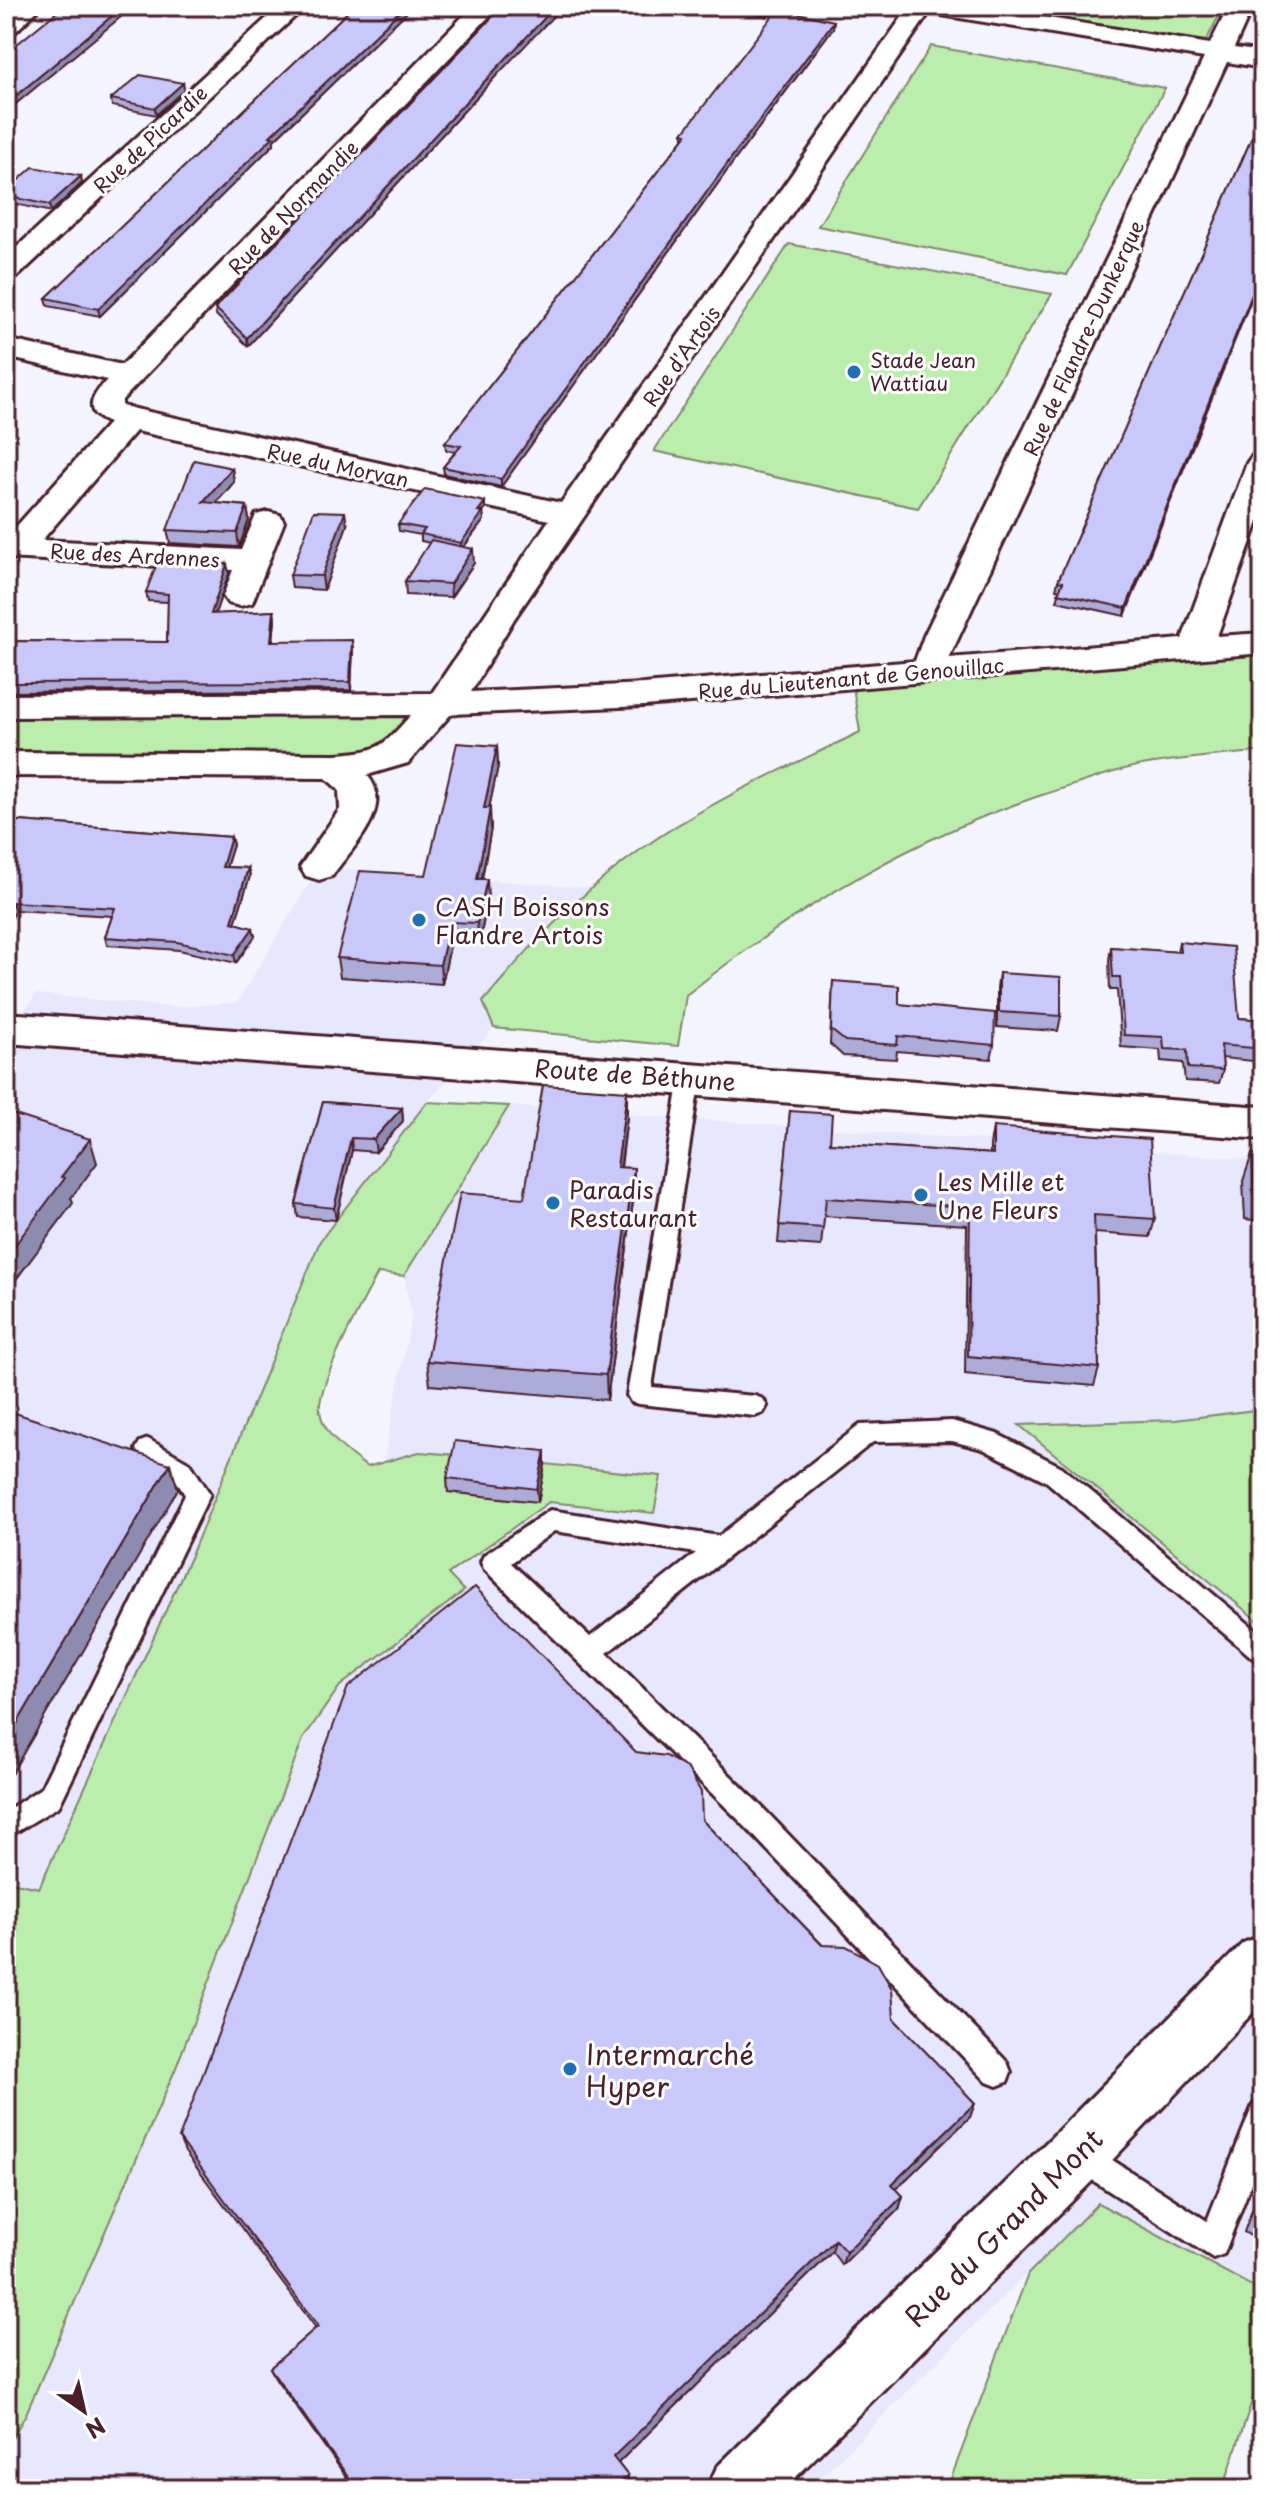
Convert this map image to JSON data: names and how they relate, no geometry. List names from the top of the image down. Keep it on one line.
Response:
{"streets":{"street":["Rue de Picardie","Rue de Normandie","Rue de Flandre-Dunkerque","Rue d'Artois","Rue du Morvan","Rue des Ardennes","Rue du Lieutenant de Genouillac","Route de Béthune","Rue du Grand Mont"]},"crossings":[["Rue de Normandie","Rue du Morvan"],["Rue de Normandie","Rue des Ardennes"],["Rue de Flandre-Dunkerque","Rue du Lieutenant de Genouillac"],["Rue d'Artois","Rue du Morvan"],["Rue d'Artois","Rue du Lieutenant de Genouillac"],["Rue du Morvan","Rue des Ardennes"]],"places":["Stade Jean Wattiau","CASH Boissons Flandre Artois","Les Mille et Une Fleurs","Paradis Restaurant","Intermarché Hyper"],"north":"bottom right"}
